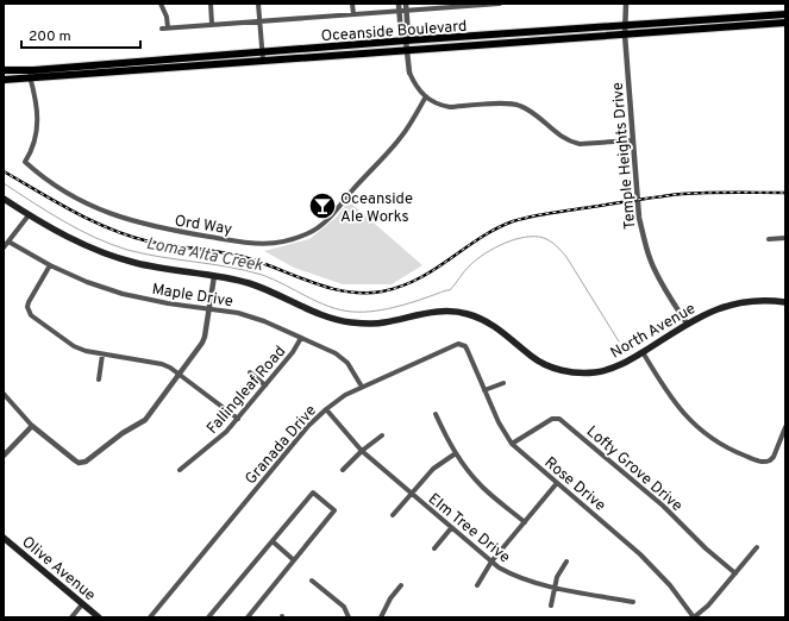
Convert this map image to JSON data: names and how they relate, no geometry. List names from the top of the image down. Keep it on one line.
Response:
{"streets":{"main road":["Oceanside Boulevard","North Avenue","Olive Avenue"],"street":["Temple Heights Drive","Ord Way","Maple Drive","Fallingleaf Road","Granada Drive","Lofty Grove Drive","Rose Drive","Elm Tree Drive"]},"crossings":[["Oceanside Boulevard","Temple Heights Drive"],["Oceanside Boulevard","Ord Way"],["Temple Heights Drive","North Avenue"],["Maple Drive","Fallingleaf Road"],["Maple Drive","Granada Drive"],["Granada Drive","Rose Drive"],["Granada Drive","Elm Tree Drive"],["Lofty Grove Drive","Rose Drive"]],"water":["Loma Alta Creek"],"places":{"bar":["Oceanside Ale Works"]},"scale_bar":"200 m"}
